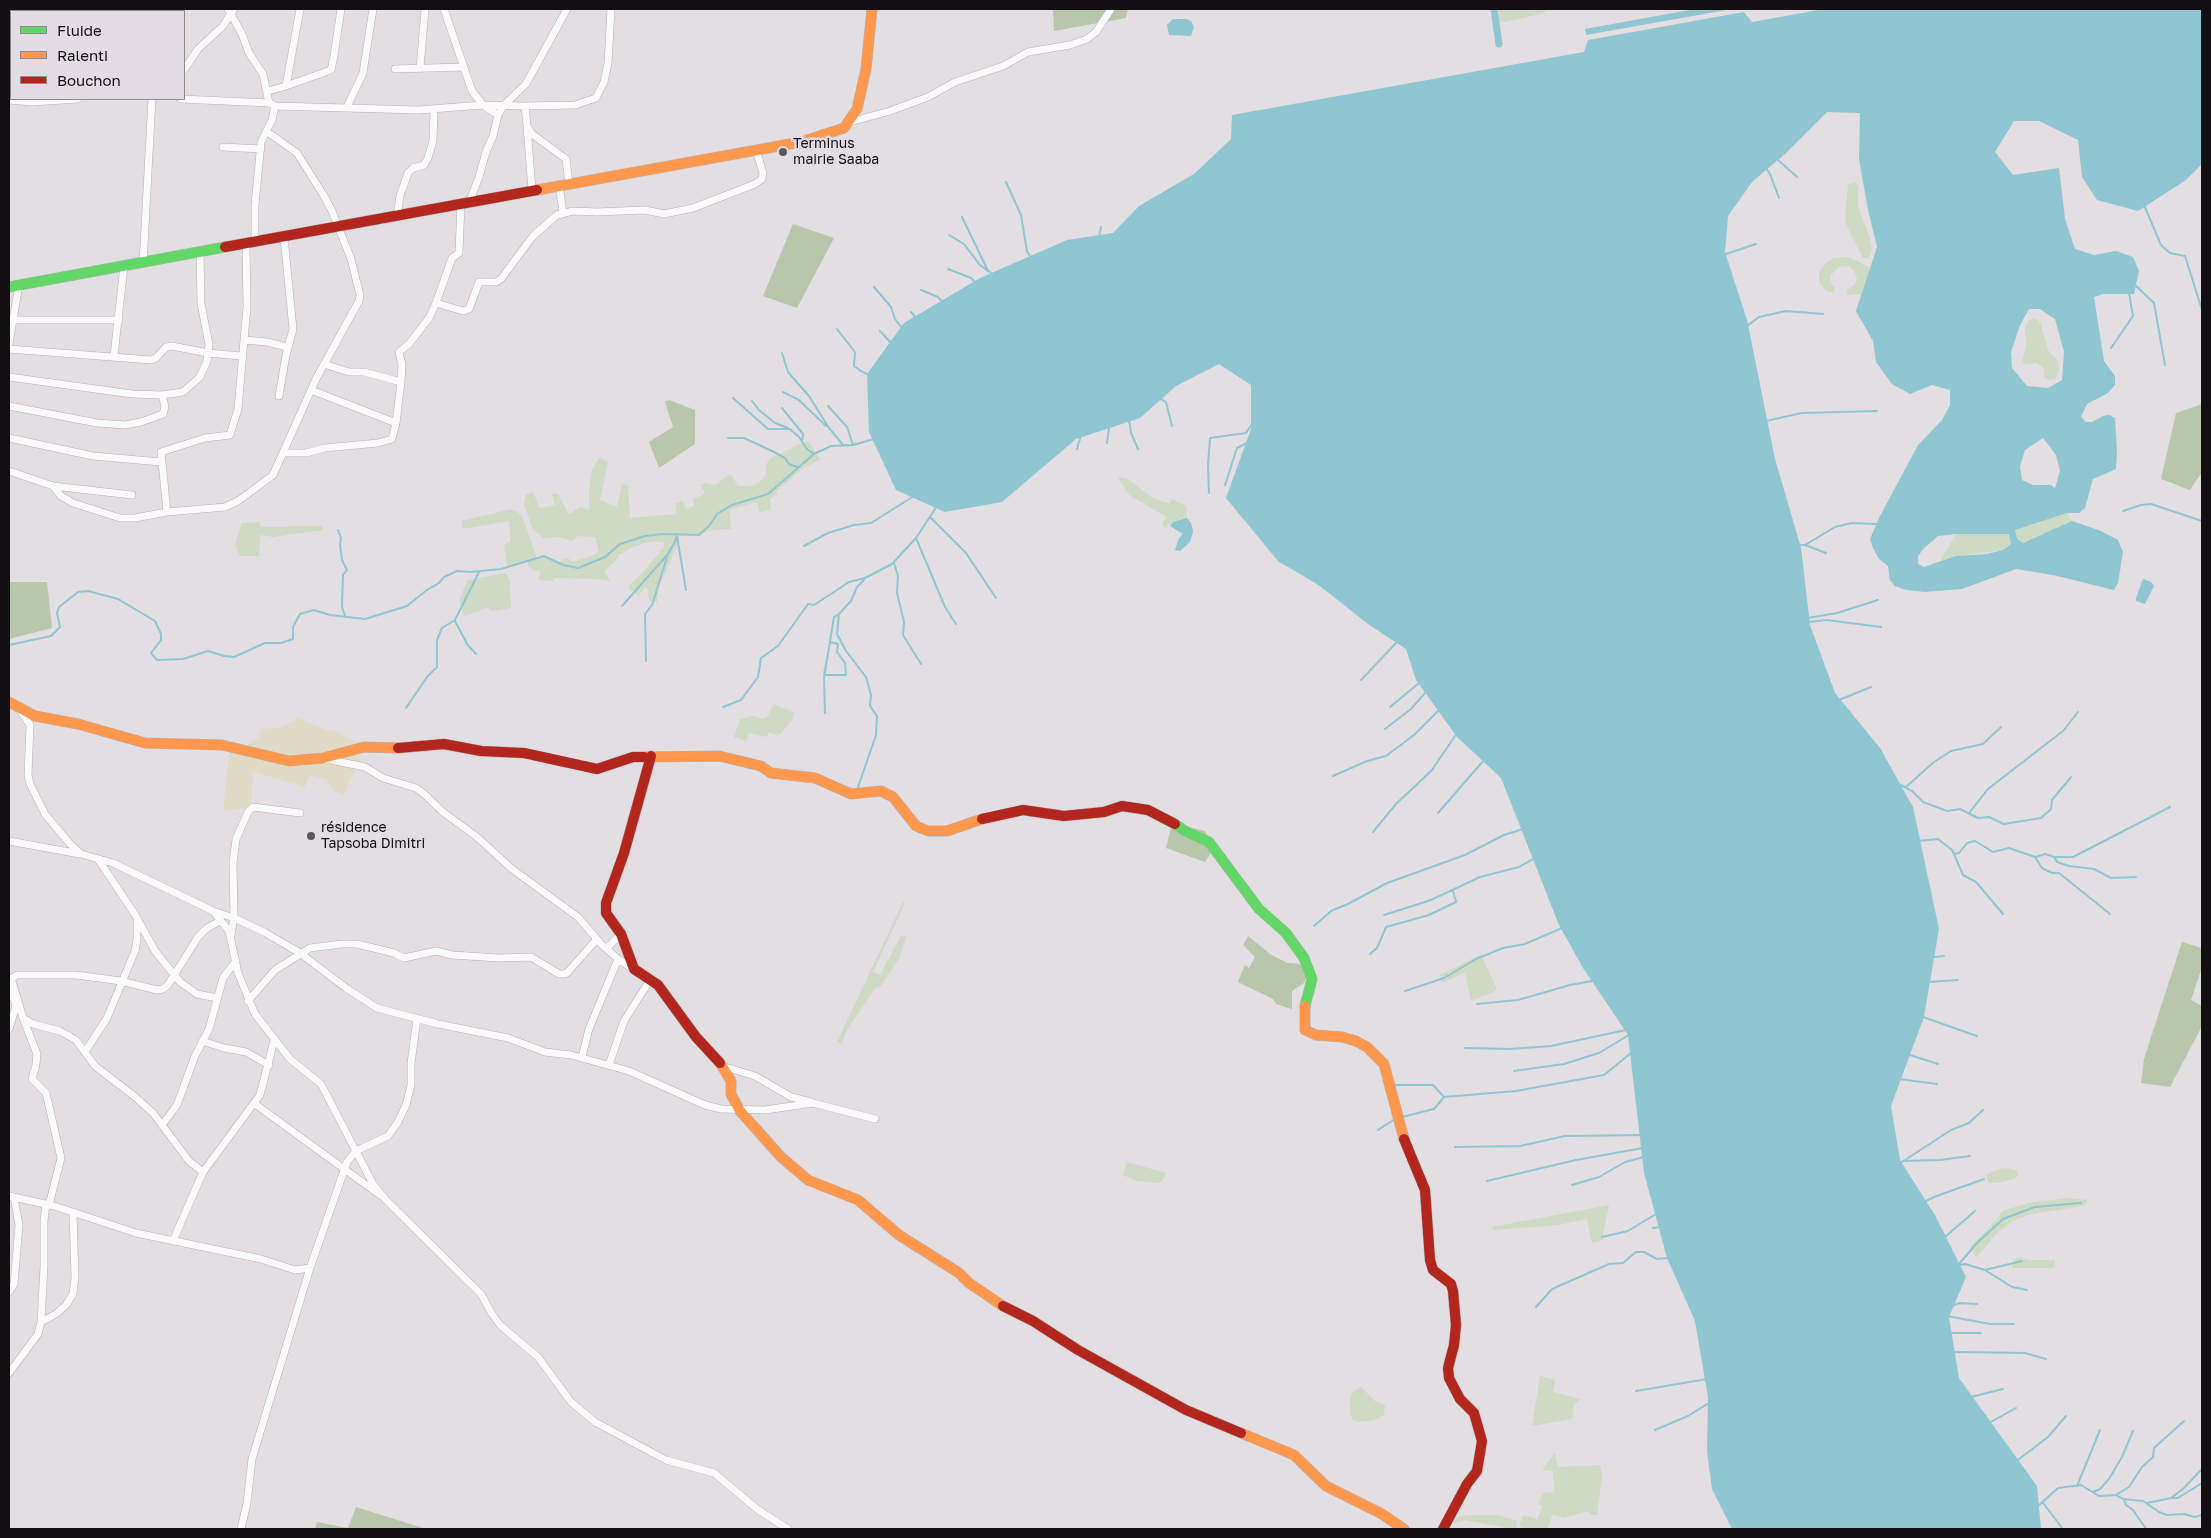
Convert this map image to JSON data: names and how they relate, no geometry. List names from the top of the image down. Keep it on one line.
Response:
{"places":["Terminus mairie Saaba","résidence Tapsoba Dimitri"],"legend":["Fluide","Ralenti","Bouchon"]}
